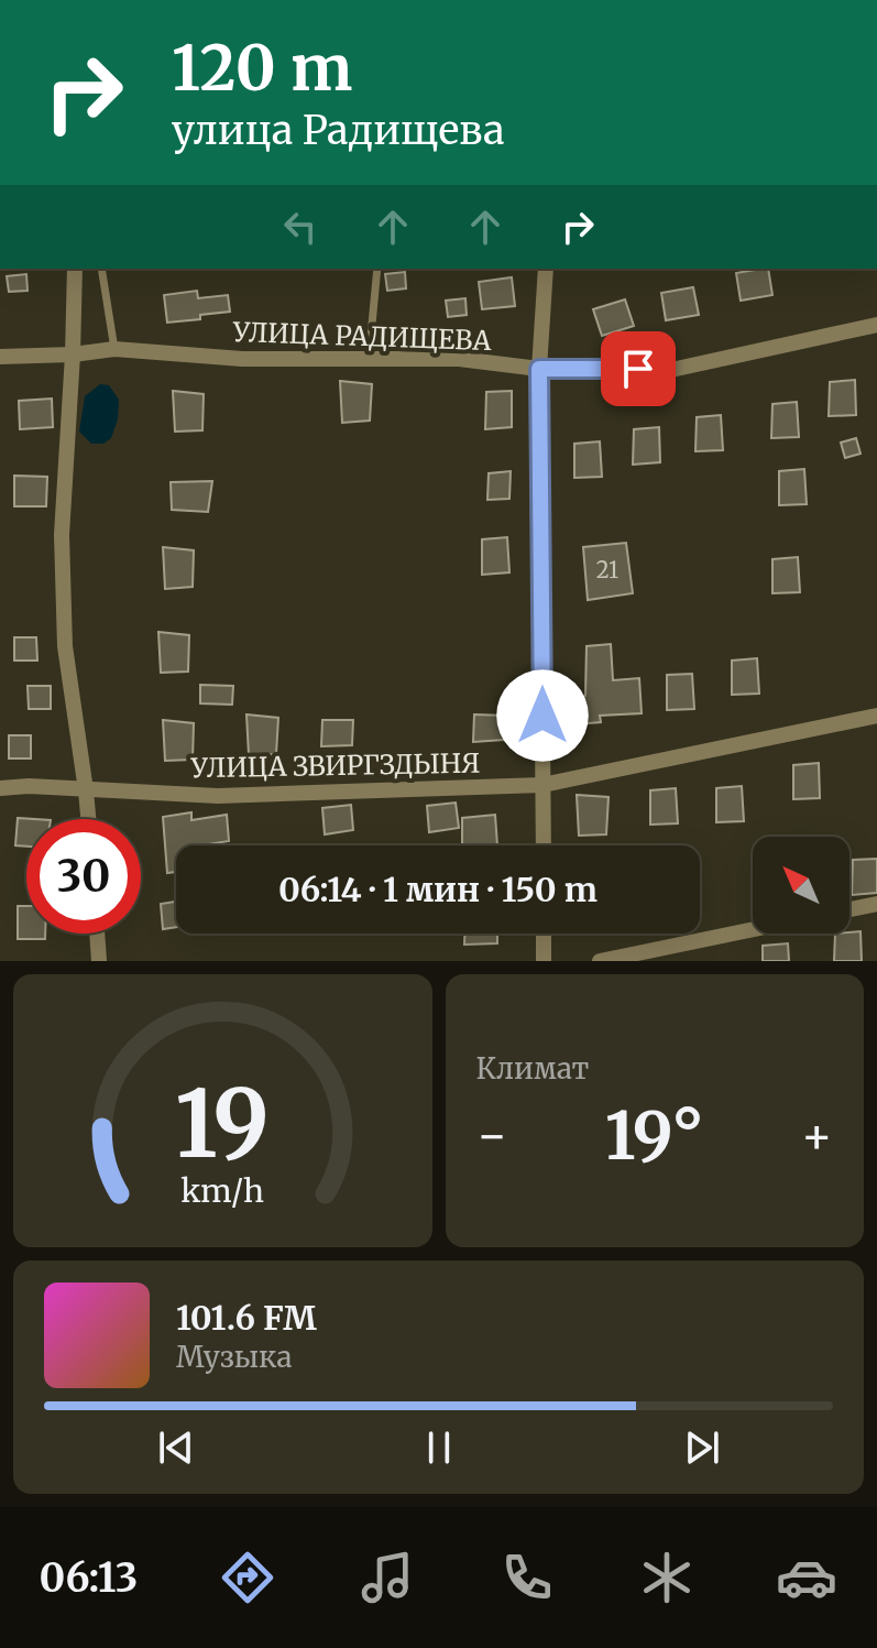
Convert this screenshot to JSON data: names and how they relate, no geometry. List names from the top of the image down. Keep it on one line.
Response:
{"streets":{"street":["УЛИЦА РАДИЩЕВА","УЛИЦА ЗВИРГЗДЫНЯ"]},"house_numbers":["21"],"north":"top left","page":{"turn":["120 m","улица Радищева"],"limit":"30","trip":"06:14 · 1 мин · 150 m","tile":"Климат","heat":["−","19°","+"],"song":["101.6 FM","Музыка"],"tabs":"06:13","gauge":["19","km/h"]}}
